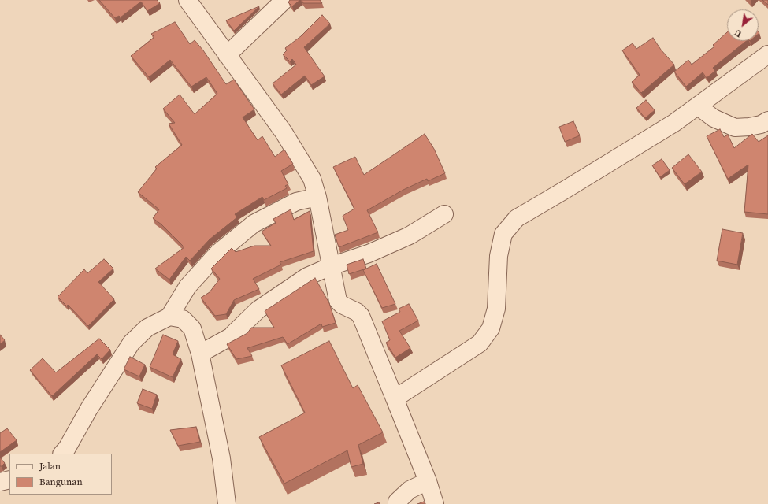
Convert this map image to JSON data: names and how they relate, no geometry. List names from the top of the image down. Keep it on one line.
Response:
{"legend":["Jalan","Bangunan"],"north":"bottom left"}
